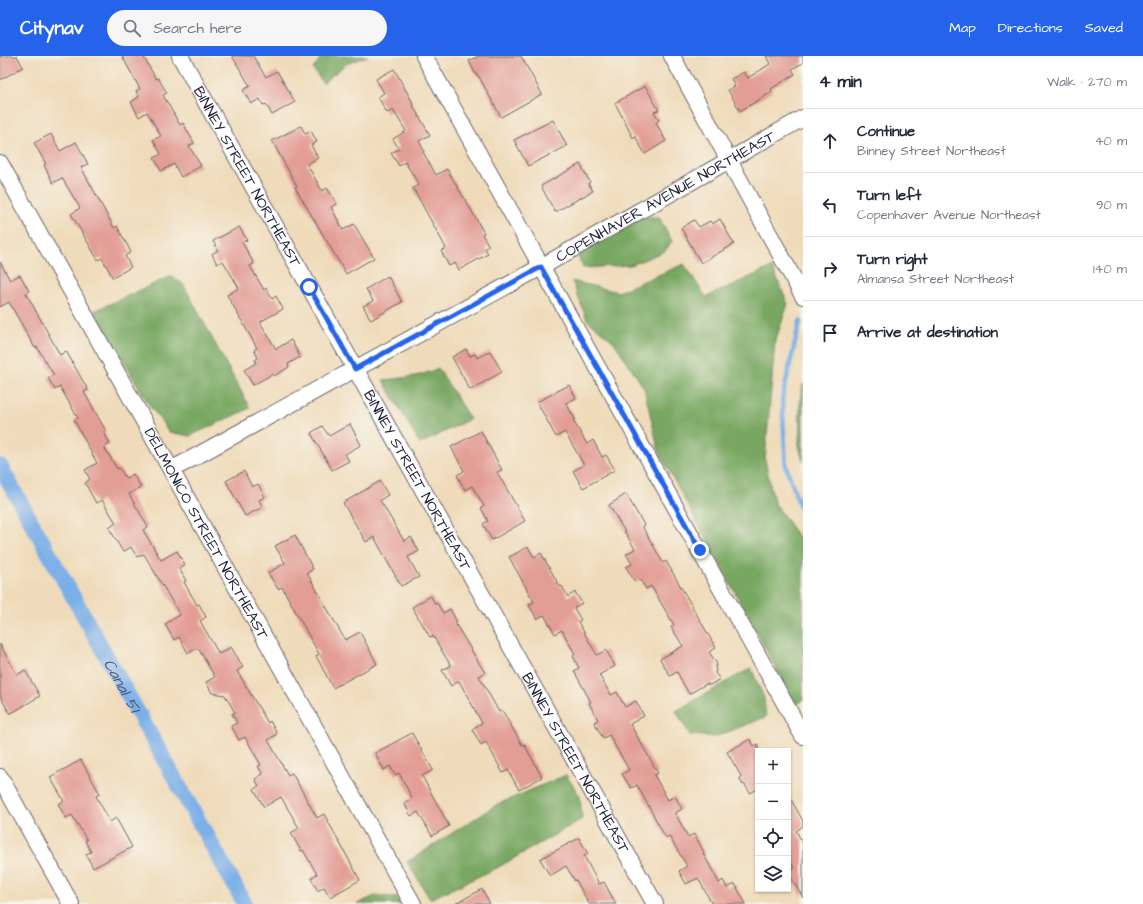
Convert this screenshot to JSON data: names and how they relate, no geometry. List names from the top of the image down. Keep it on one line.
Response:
{"streets":{"street":["BINNEY STREET NORTHEAST","COPENHAVER AVENUE NORTHEAST","DELMONICO STREET NORTHEAST"]},"crossings":[["BINNEY STREET NORTHEAST","COPENHAVER AVENUE NORTHEAST"],["COPENHAVER AVENUE NORTHEAST","DELMONICO STREET NORTHEAST"]],"water":["Canal 51"],"page":{"header":"Citynav","search":"Search here","nav":["Map","Directions","Saved"],"heading":["4 min","Walk · 270 m"],"list":[["Continue","Binney Street Northeast","40 m"],["Turn left","Copenhaver Avenue Northeast","90 m"],["Turn right","Almansa Street Northeast","140 m"],"Arrive at destination"],"map_buttons":["+","−"]}}
